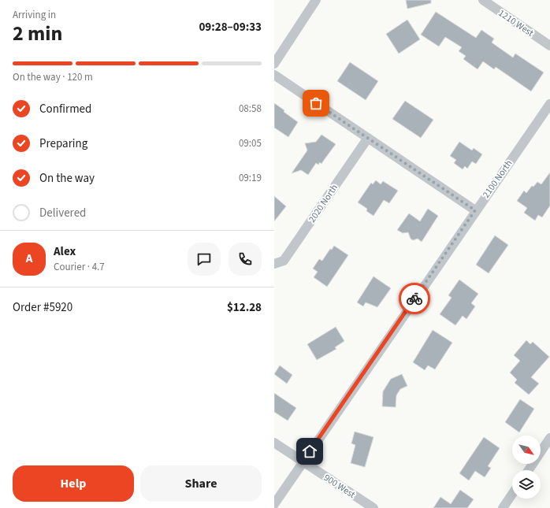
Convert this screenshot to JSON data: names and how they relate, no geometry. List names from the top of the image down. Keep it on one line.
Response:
{"streets":{"street":["1210 West","2100 North","2020 North","900 West"]},"crossings":[["2100 North","900 West"]],"north":"bottom right","page":{"heading":["2 min","Arriving in","09:28–09:33"],"panel":["Alex","Courier · 4.7","Order #5920","$12.28"],"bar":"On the way · 120 m","list":[["Confirmed","08:58"],["Preparing","09:05"],["On the way","09:19"],"Delivered"],"round":"A","buttons":["Help","Share"]}}
